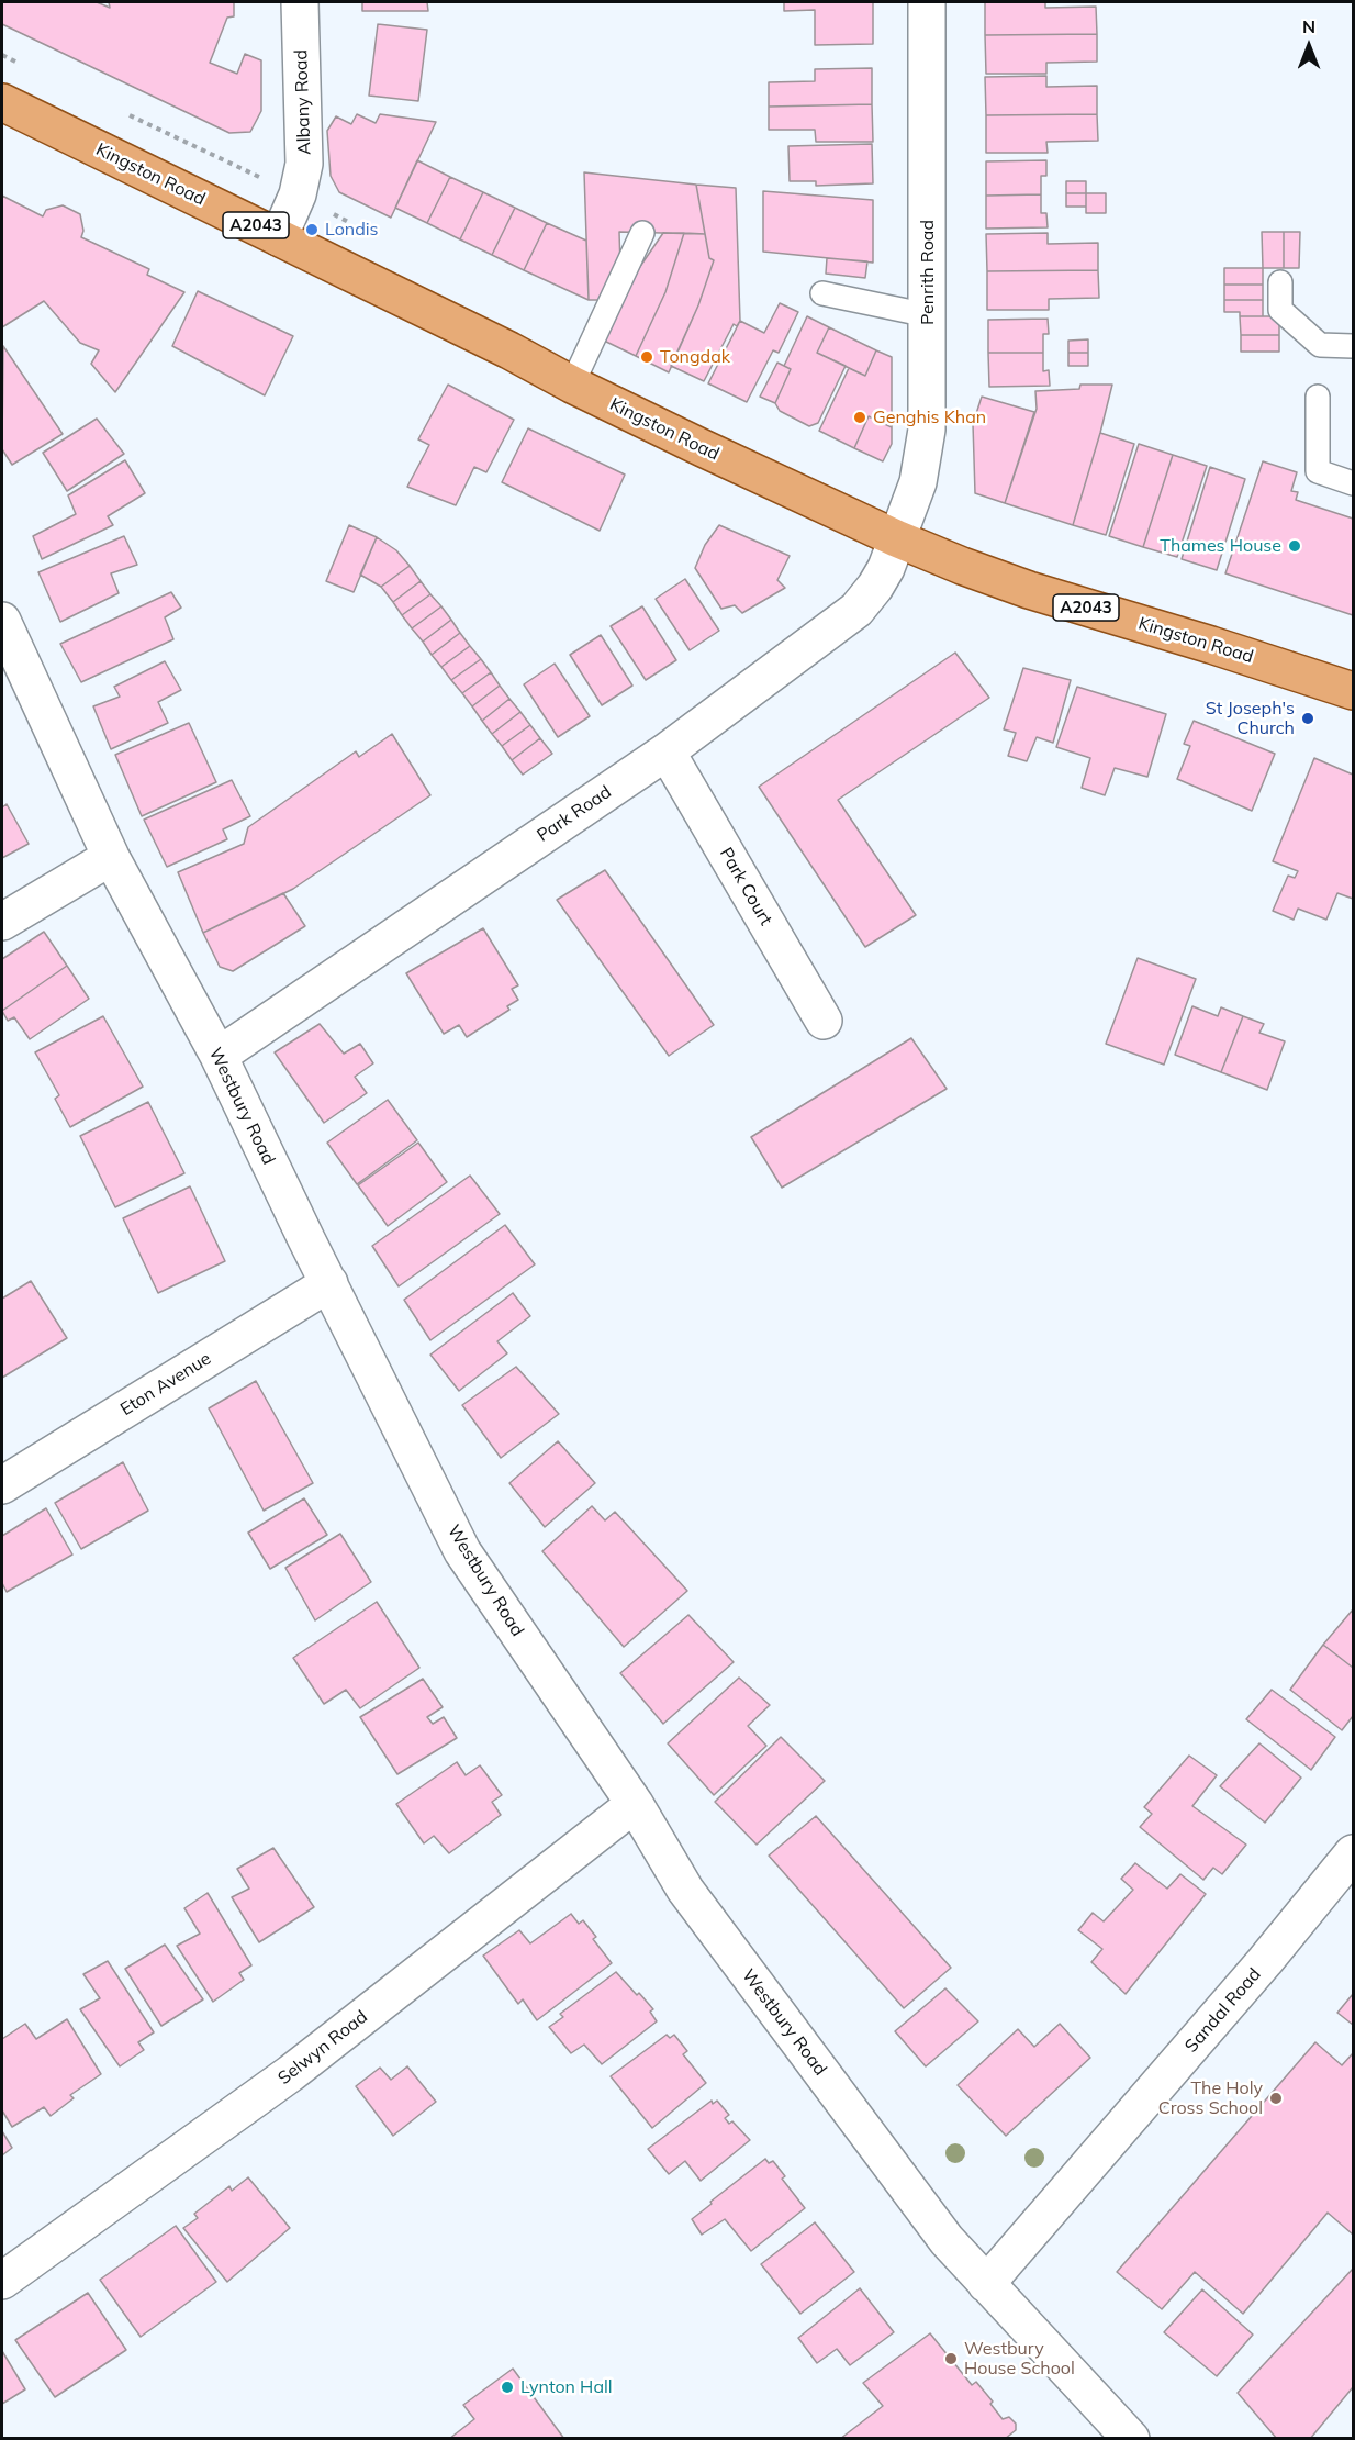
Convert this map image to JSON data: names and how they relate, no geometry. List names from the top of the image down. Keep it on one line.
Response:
{"streets":{"main road":["Kingston Road","A2043"],"street":["Albany Road","Penrith Road","Park Road","Park Court","Westbury Road","Eton Avenue","Sandal Road","Selwyn Road"]},"crossings":[["Albany Road","Kingston Road"],["Kingston Road","Penrith Road"],["Kingston Road","Park Road"],["Penrith Road","Park Road"],["Park Road","Park Court"],["Park Road","Westbury Road"],["Westbury Road","Eton Avenue"],["Westbury Road","Sandal Road"],["Westbury Road","Selwyn Road"]],"places":["Londis","Tongdak","Genghis Khan","Thames House","St Joseph's Church","The Holy Cross School","Westbury House School","Lynton Hall"],"north":"top"}
